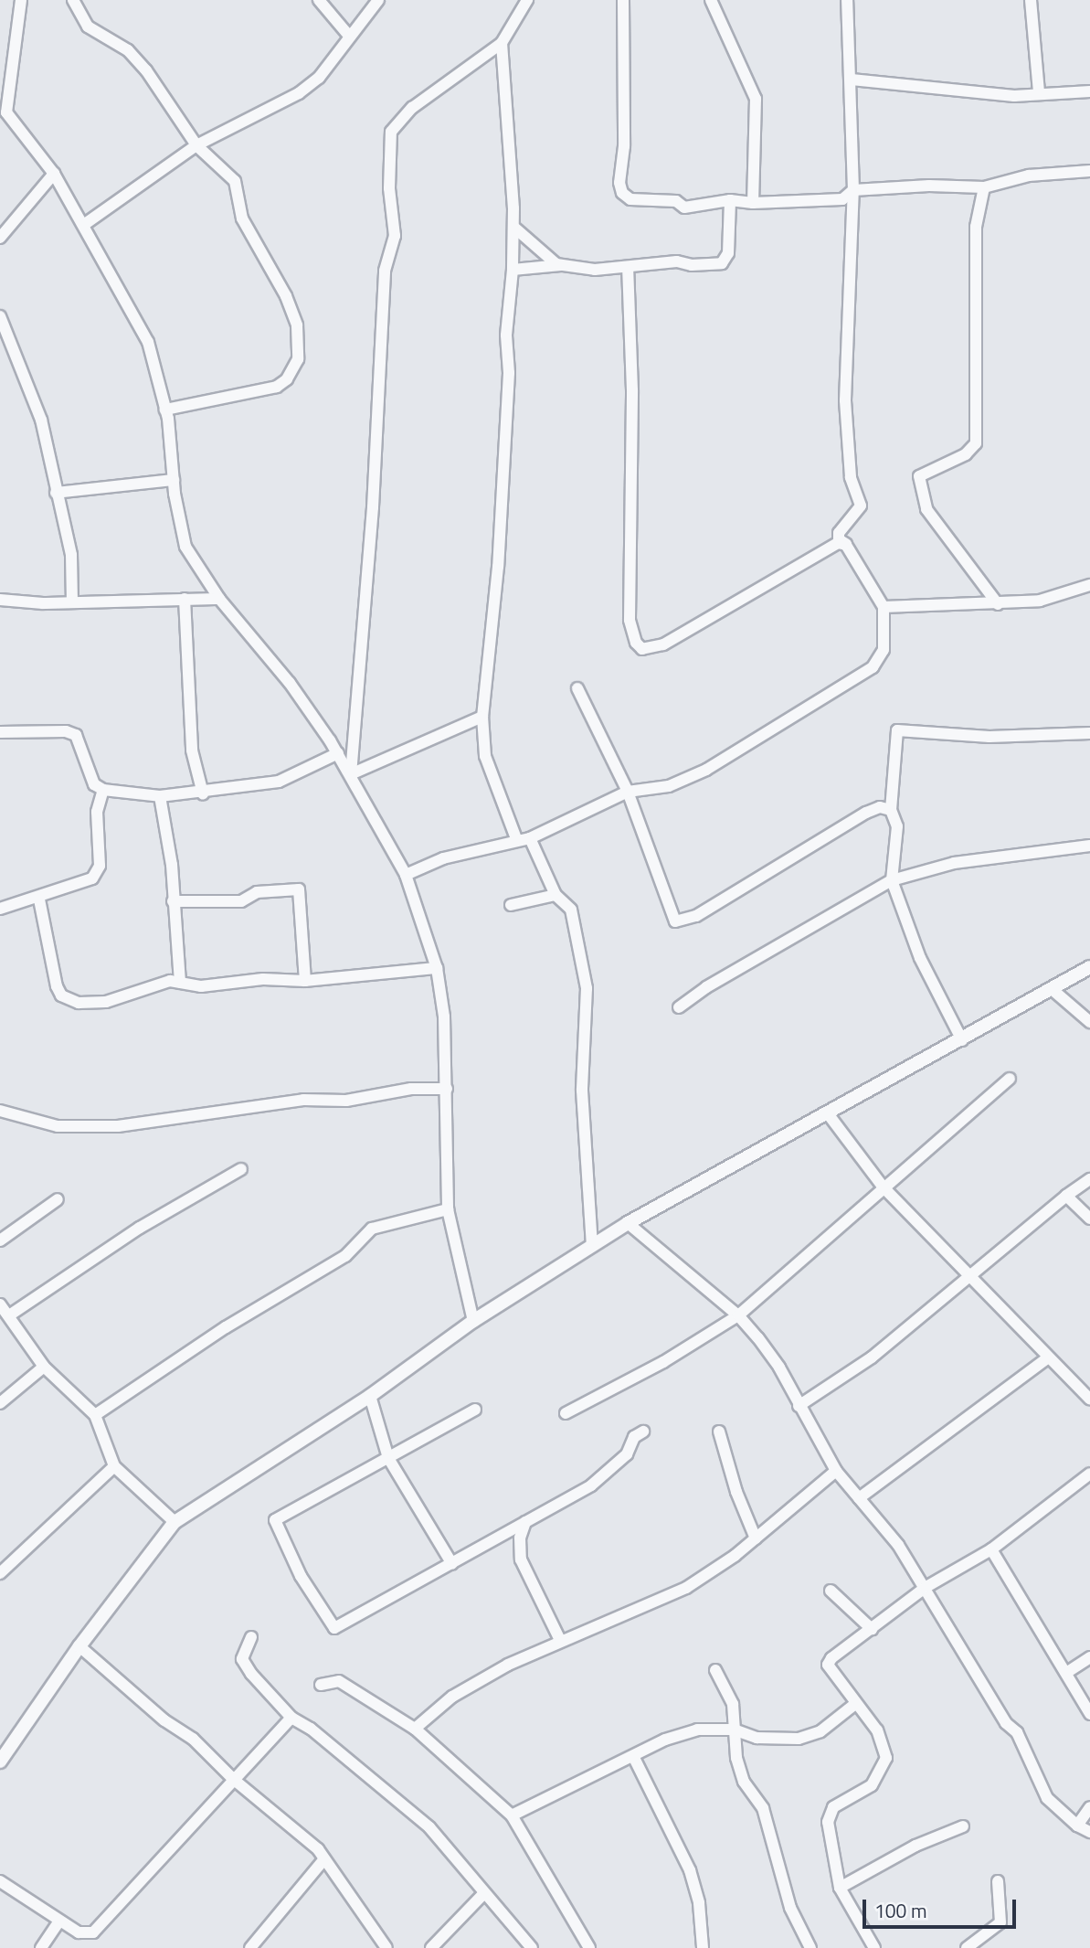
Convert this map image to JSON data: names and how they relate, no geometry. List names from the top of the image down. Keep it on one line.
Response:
{"scale_bar":"100 m"}
